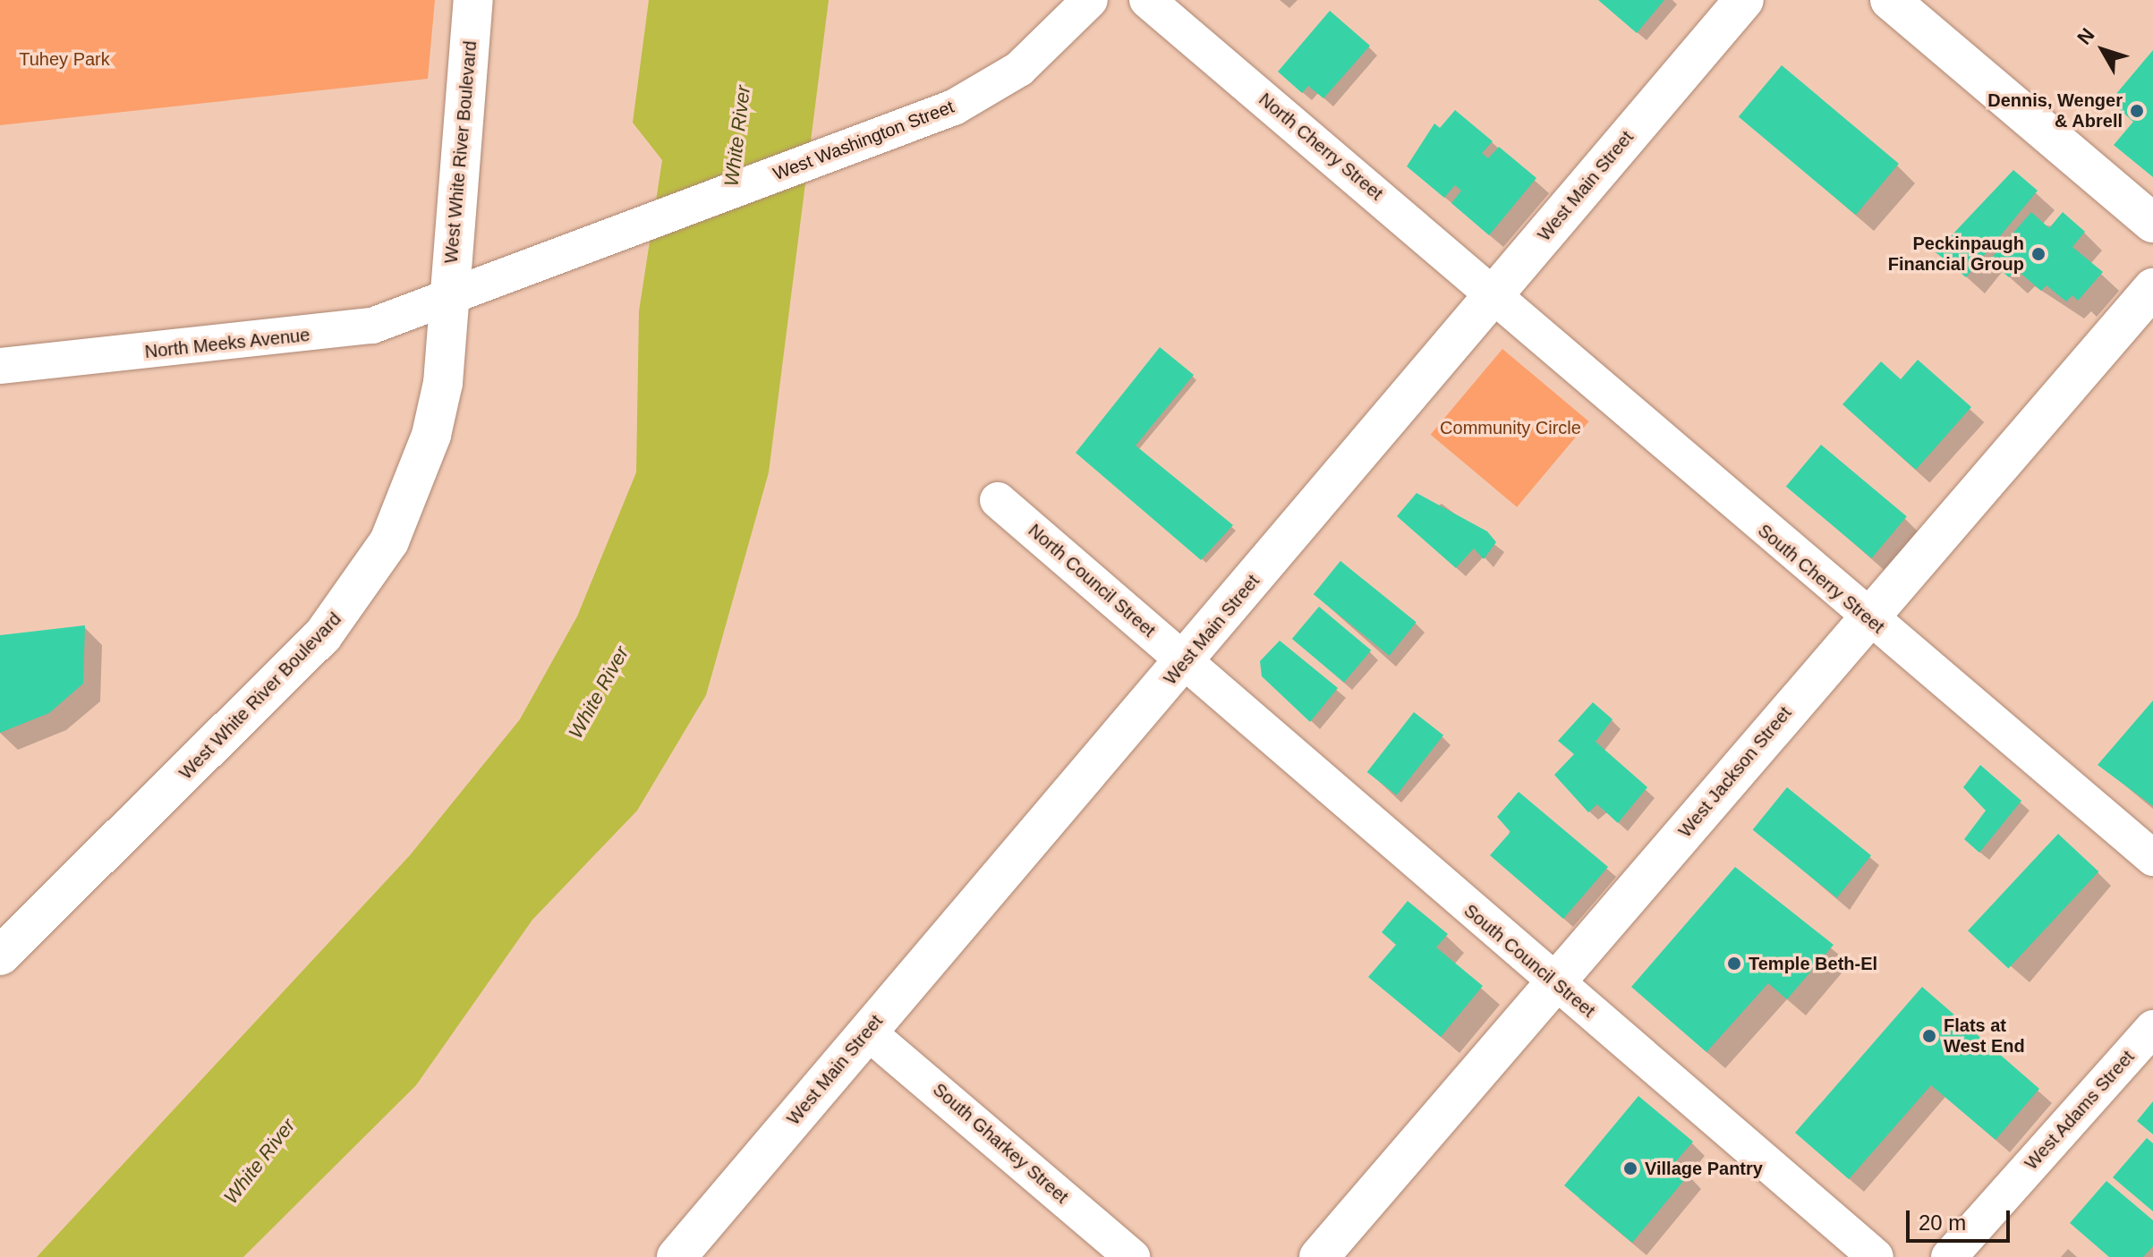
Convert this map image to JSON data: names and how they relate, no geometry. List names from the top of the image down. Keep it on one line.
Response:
{"streets":{"main road":["West White River Boulevard","West Main Street","West Jackson Street"],"street":["West Washington Street","North Cherry Street","North Meeks Avenue","South Cherry Street","North Council Street","South Council Street","West Adams Street","South Gharkey Street"]},"crossings":[["West Washington Street","West White River Boulevard"],["West Washington Street","North Meeks Avenue"],["North Cherry Street","West Main Street"],["North Cherry Street","South Cherry Street"],["West White River Boulevard","North Meeks Avenue"],["West Main Street","South Cherry Street"],["West Main Street","North Council Street"],["West Main Street","South Council Street"],["West Main Street","South Gharkey Street"],["South Cherry Street","West Jackson Street"],["North Council Street","South Council Street"],["West Jackson Street","South Council Street"]],"water":["White River"],"parks":["Tuhey Park","Community Circle"],"places":["Dennis, Wenger & Abrell","Peckinpaugh Financial Group","Temple Beth-El","Flats at West End","Village Pantry"],"scale_bar":"20 m","north":"top left"}
